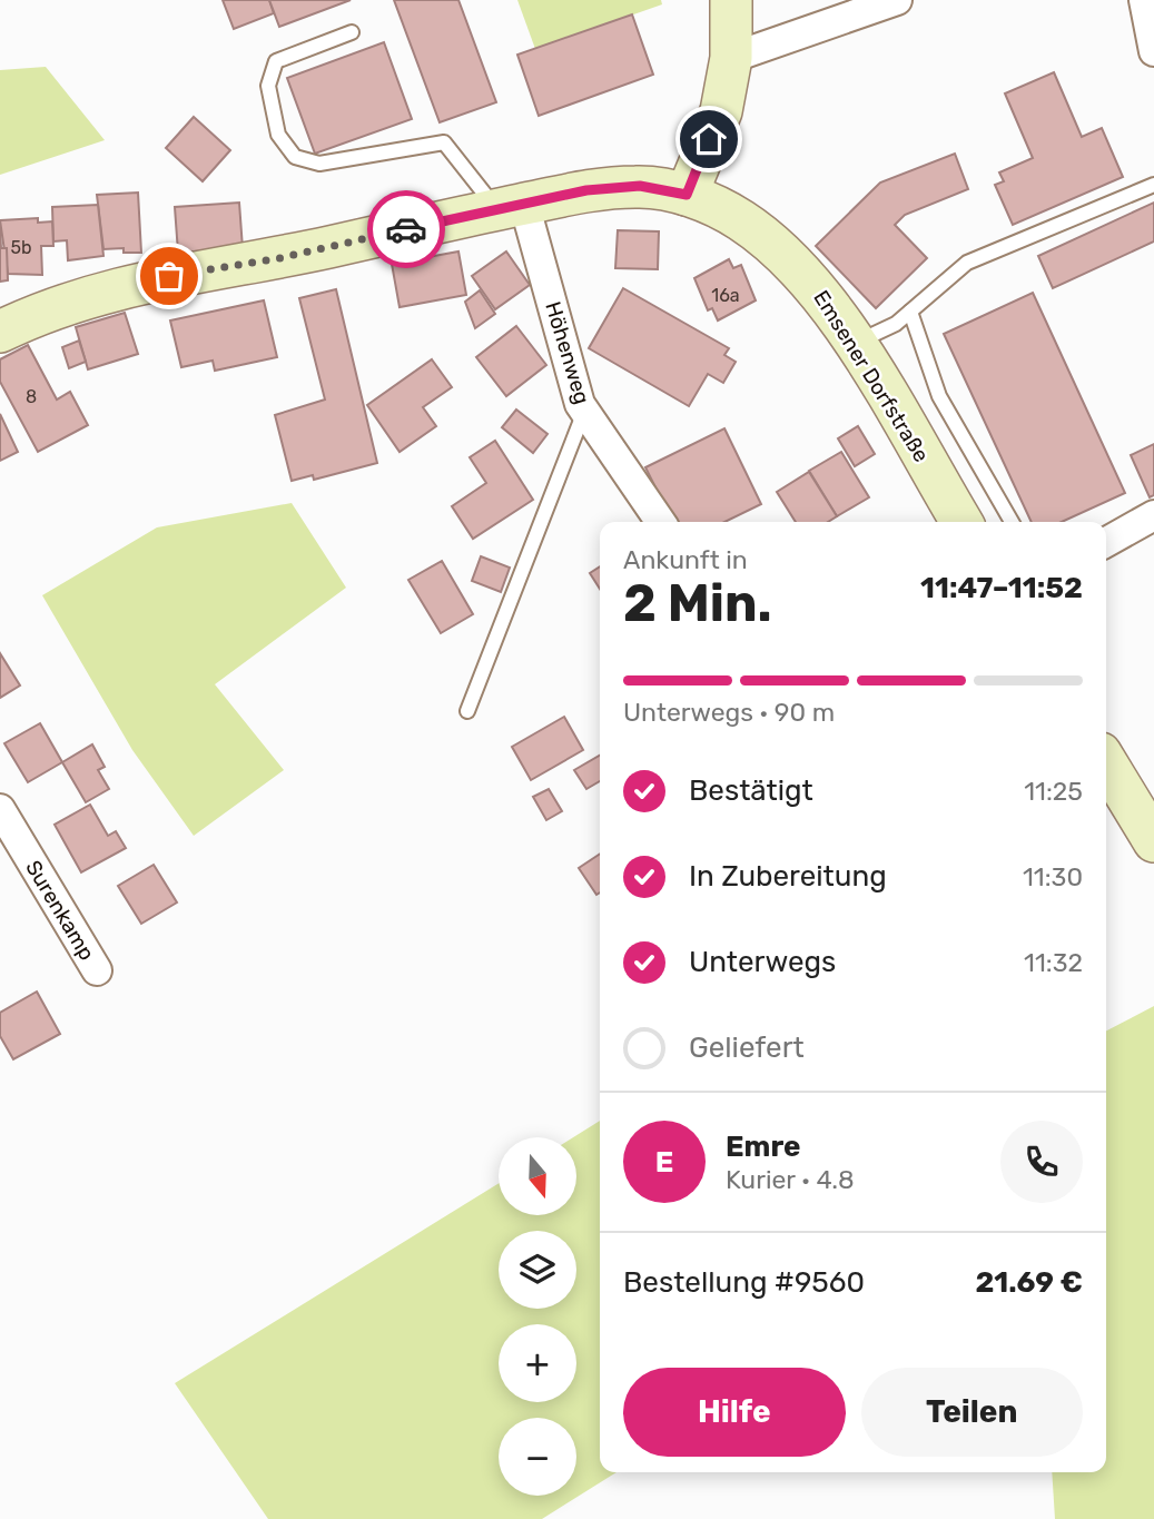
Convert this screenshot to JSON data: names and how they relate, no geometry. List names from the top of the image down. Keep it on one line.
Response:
{"streets":{"street":["Höhenweg","Emsener Dorfstraße","Surenkamp"]},"crossings":[["Höhenweg","Emsener Dorfstraße"]],"house_numbers":["5b","16a","8"],"north":"bottom","page":{"heading":["2 Min.","Ankunft in","11:47–11:52"],"panel":["Emre","Kurier · 4.8","Bestellung #9560","21.69 €"],"bar":"Unterwegs · 90 m","list":[["Bestätigt","11:25"],["In Zubereitung","11:30"],["Unterwegs","11:32"],"Geliefert"],"round":"E","map_buttons":["+","−"],"buttons":["Hilfe","Teilen"]}}
